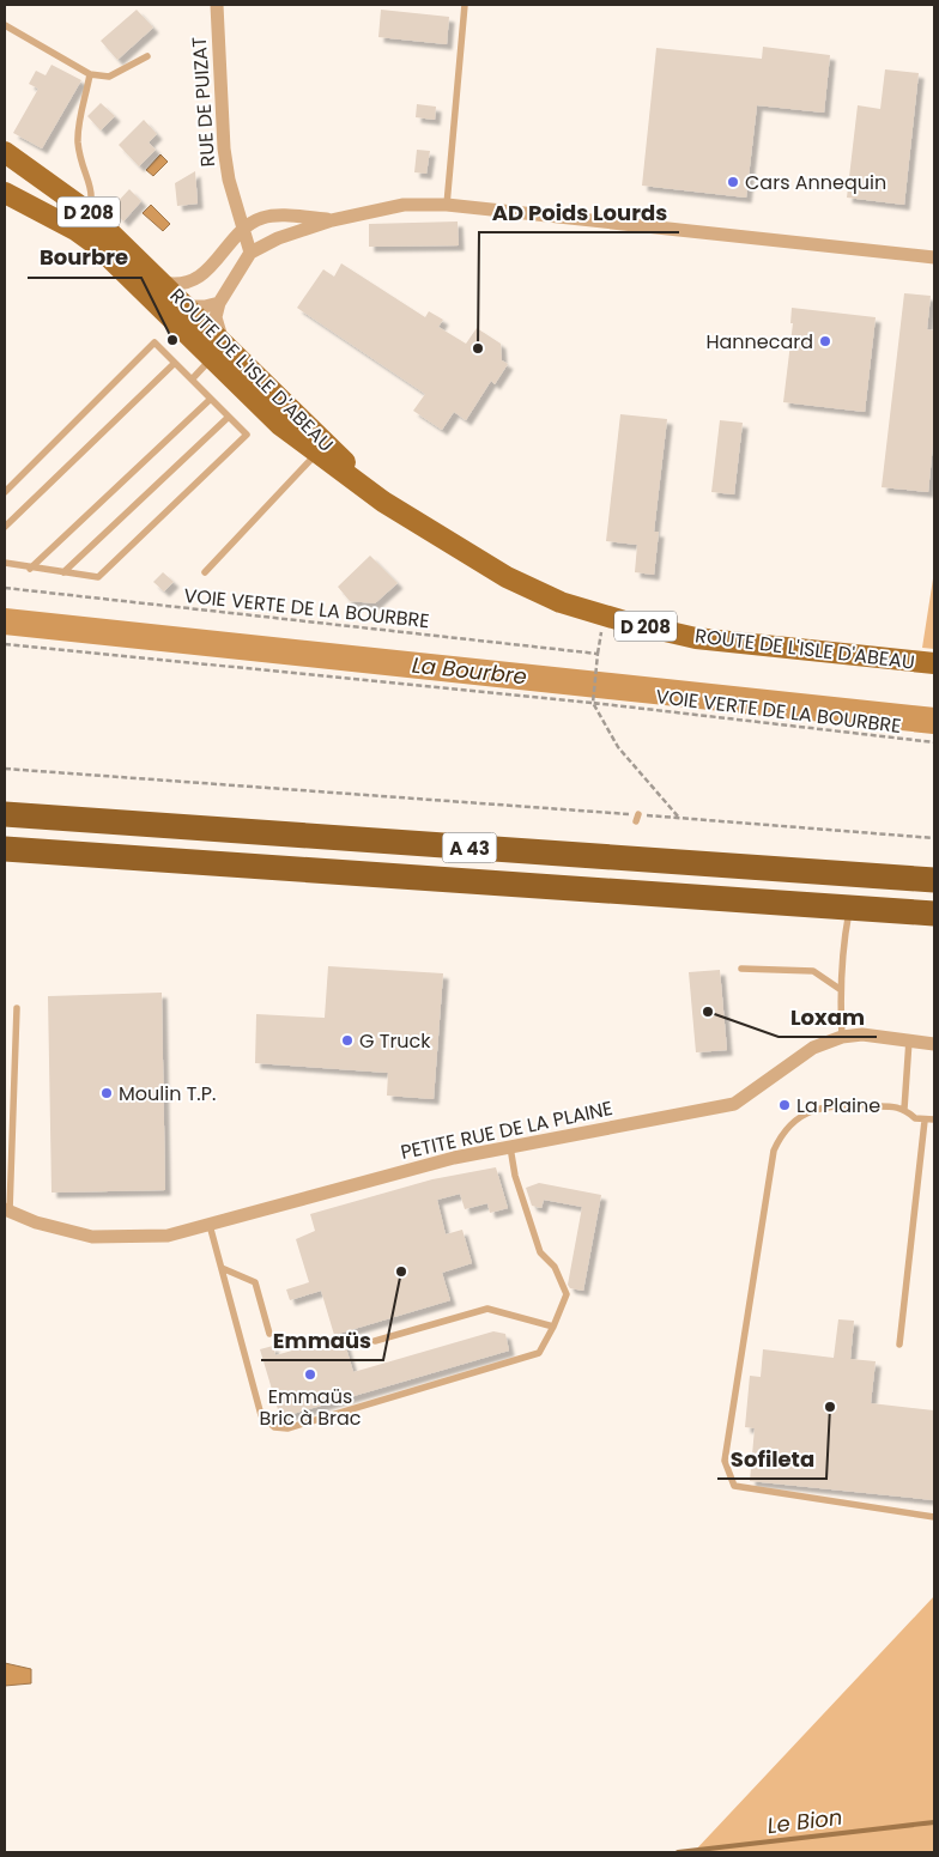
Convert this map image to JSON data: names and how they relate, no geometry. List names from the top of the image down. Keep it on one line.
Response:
{"streets":{"highway":["A 43"],"main road":["D 208","ROUTE DE L'ISLE D'ABEAU"],"street":["RUE DE PUIZAT","PETITE RUE DE LA PLAINE"],"path":["VOIE VERTE DE LA BOURBRE"]},"water":["La Bourbre","Le Bion"],"places":["Cars Annequin","Bourbre","Hannecard","AD Poids Lourds","Loxam","G Truck","Moulin T.P.","La Plaine","Emmaüs","Emmaüs Bric à Brac","Sofileta"]}
